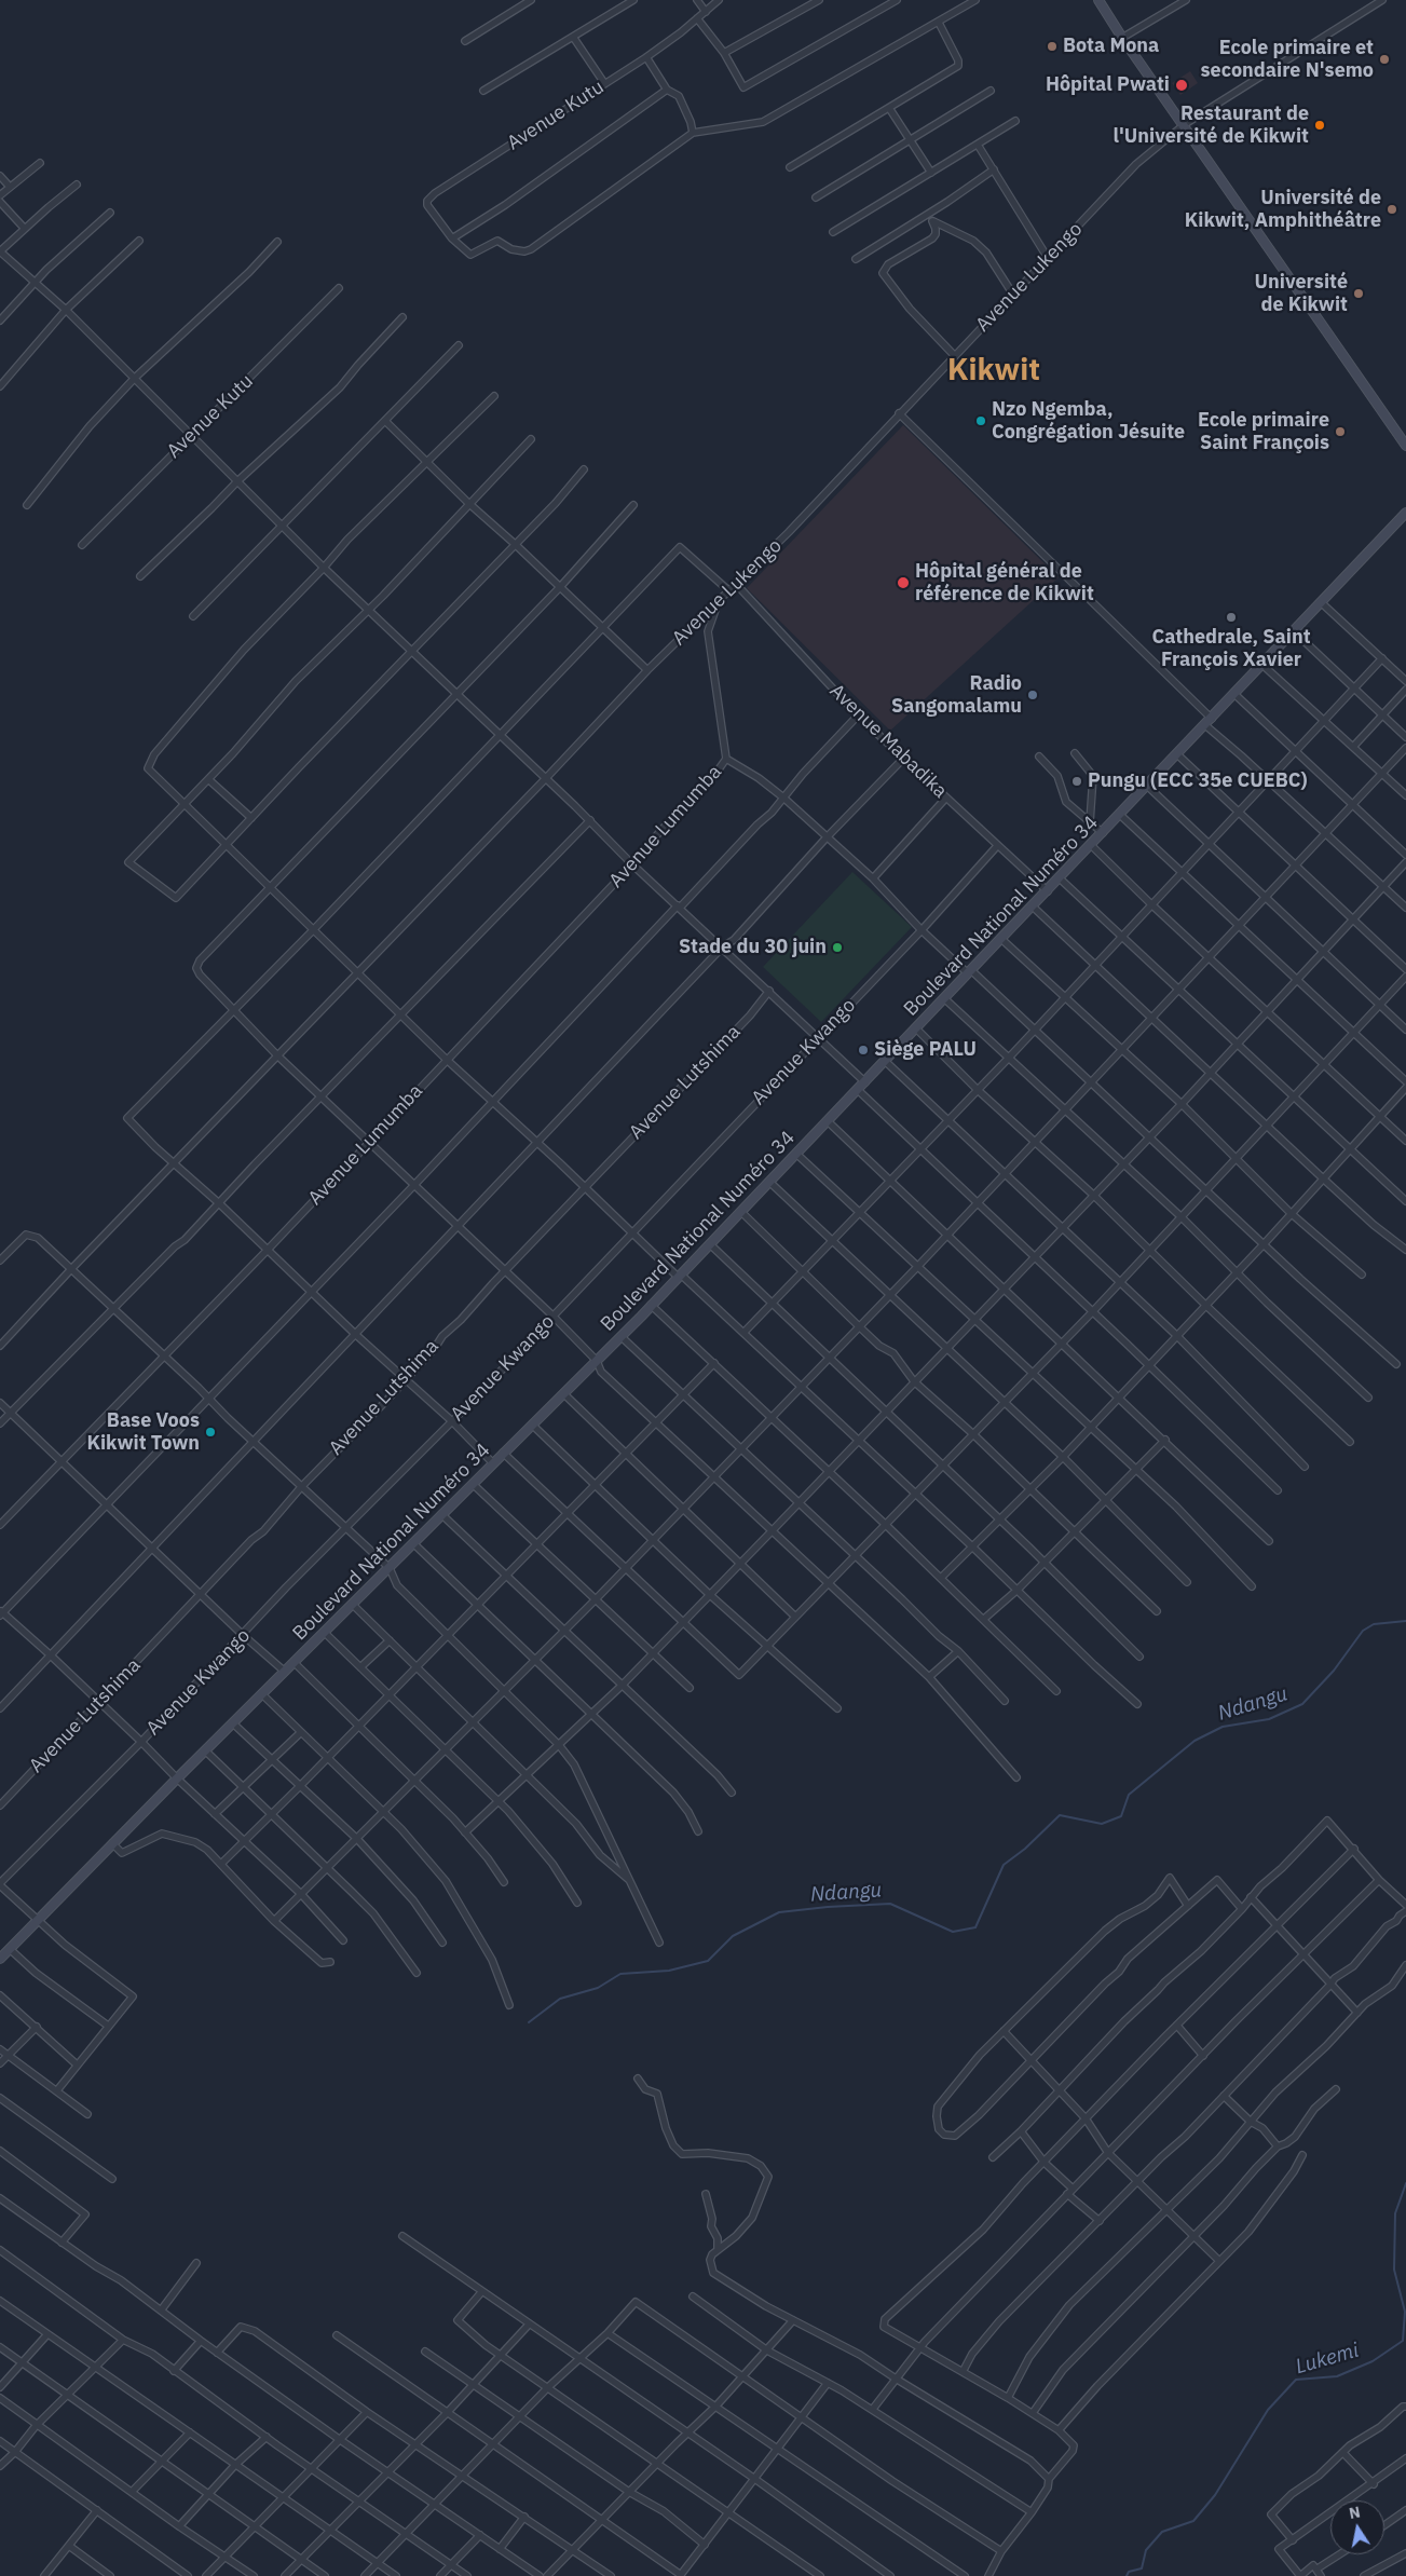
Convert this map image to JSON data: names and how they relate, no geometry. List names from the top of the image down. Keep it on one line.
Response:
{"streets":{"main road":["Boulevard National Numéro 34"],"street":["Avenue Kutu","Avenue Lukengo","Avenue Mabadika","Avenue Lumumba","Avenue Kwango","Avenue Lutshima"]},"crossings":[["Avenue Lukengo","Avenue Mabadika"],["Avenue Mabadika","Boulevard National Numéro 34"],["Avenue Mabadika","Avenue Kwango"]],"districts":["Kikwit"],"water":["Ndangu","Lukemi"],"places":["Bota Mona","Ecole primaire et secondaire N'semo","Hôpital Pwati","Restaurant de l'Université de Kikwit","Université de Kikwit, Amphithéâtre","Université de Kikwit","Nzo Ngemba, Congrégation Jésuite","Ecole primaire Saint François","Hôpital général de référence de Kikwit","Cathedrale, Saint François Xavier","Radio Sangomalamu","Pungu (ECC 35e CUEBC)","Stade du 30 juin","Siège PALU","Base Voos Kikwit Town"],"north":"top"}
